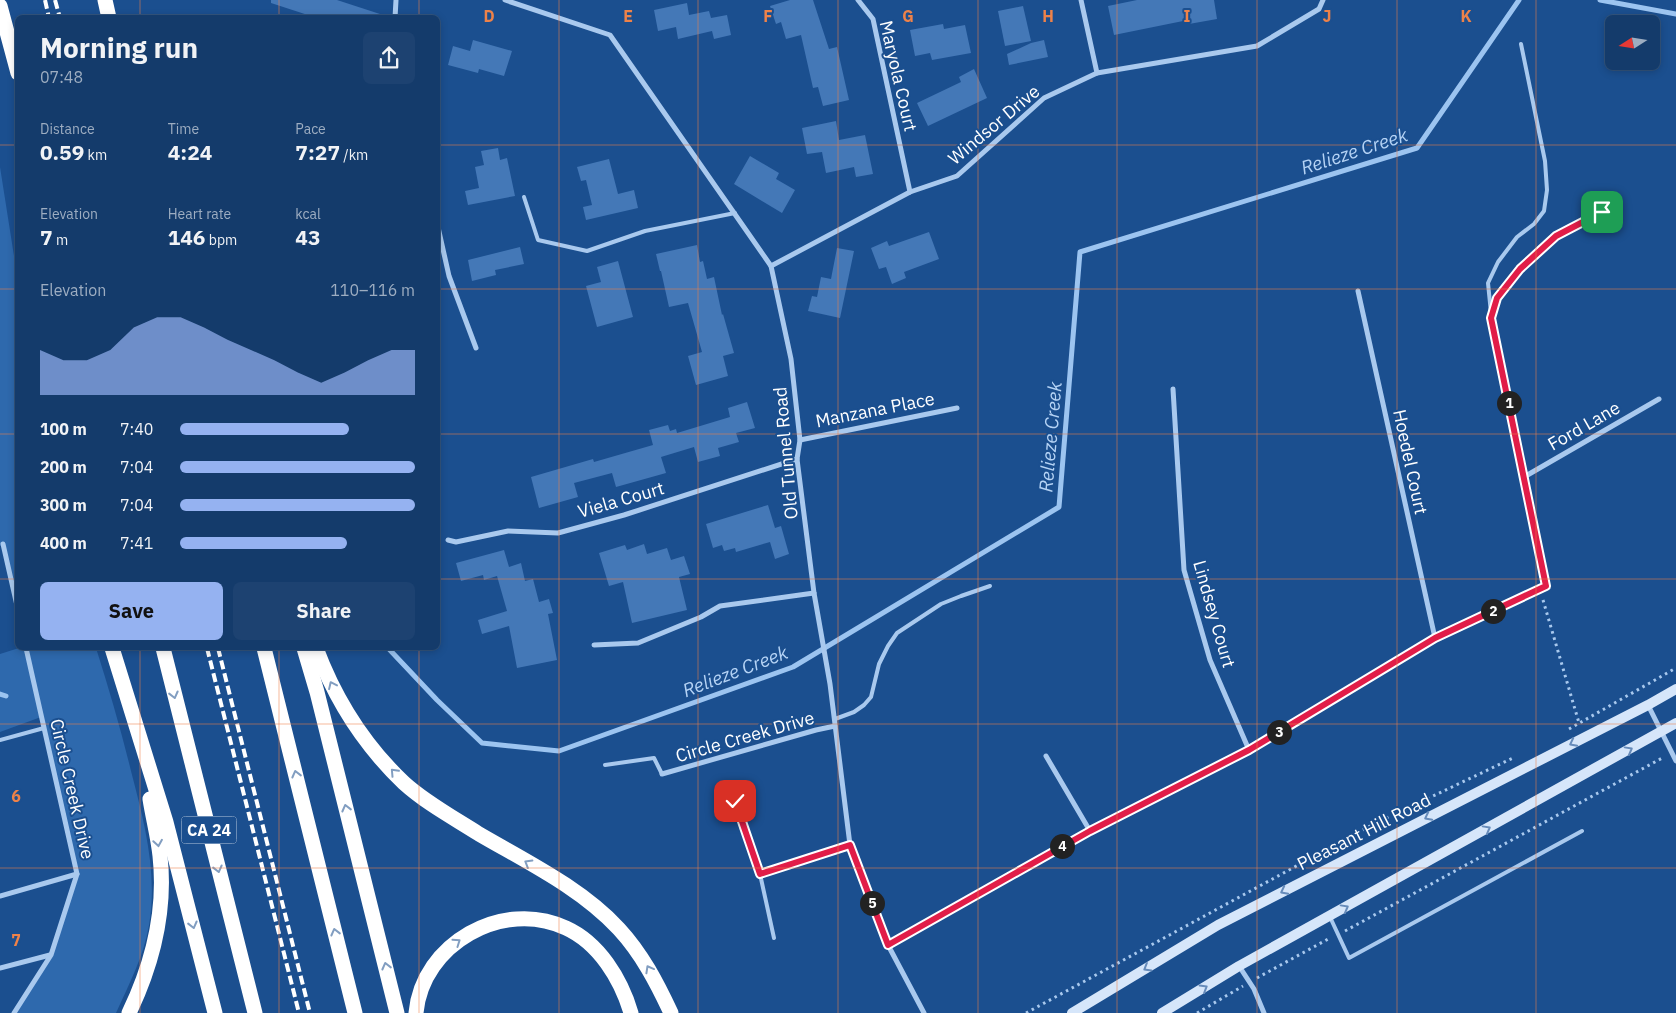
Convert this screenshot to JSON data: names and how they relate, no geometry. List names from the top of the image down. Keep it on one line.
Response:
{"streets":{"highway":["CA 24"],"main road":["Pleasant Hill Road"],"street":["Maryola Court","Windsor Drive","Manzana Place","Ford Lane","Old Tunnel Road","Hoedel Court","Viela Court","Lindsey Court","Circle Creek Drive"]},"crossings":[["Maryola Court","Windsor Drive"],["Windsor Drive","Old Tunnel Road"],["Manzana Place","Old Tunnel Road"],["Old Tunnel Road","Viela Court"],["Old Tunnel Road","Circle Creek Drive"]],"water":["Relieze Creek"],"north":"left","page":{"heading":["Morning run","07:48"],"stats":[["Distance","0.59 km"],["Time","4:24"],["Pace","7:27 /km"],["Elevation","7 m"],["Heart rate","146 bpm"],["kcal","43"]],"chart":["Elevation","110–116 m"],"pins":["1","2","3","4","5"],"list":[{"name":"100 m","note":"7:40"},{"name":"200 m","note":"7:04"},{"name":"300 m","note":"7:04"},{"name":"400 m","note":"7:41"}],"buttons":["Save","Share"]},"grid":{"columns":["D","E","F","G","H","I","J","K"],"rows":["6","7"]}}
